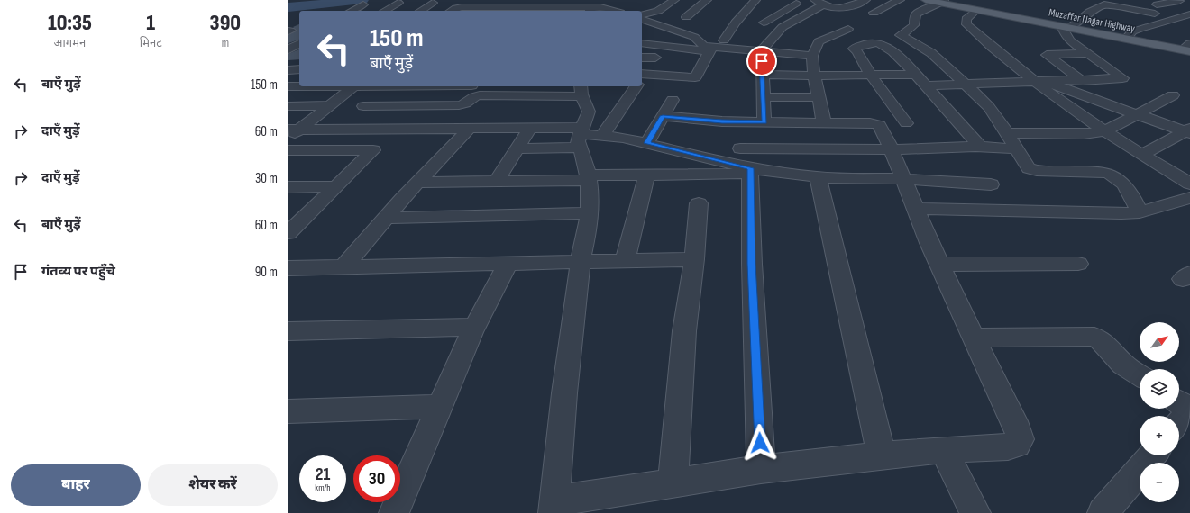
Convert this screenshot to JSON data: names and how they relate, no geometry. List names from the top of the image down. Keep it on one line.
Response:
{"streets":{"main road":["Muzaffar Nagar Highway"]},"north":"top right","page":{"eta":["10:35","आगमन","1","मिनट","390","m"],"turn":["150 m","बाएँ मुड़ें"],"list":[{"name":"बाएँ मुड़ें","value":"150 m"},{"name":"दाएँ मुड़ें","value":"60 m"},{"name":"दाएँ मुड़ें","value":"30 m"},{"name":"बाएँ मुड़ें","value":"60 m"},{"name":"गंतव्य पर पहुँचे","value":"90 m"}],"map_buttons":["+","−"],"speed":"21 km/h","limit":"30","buttons":["बाहर","शेयर करें"]}}
